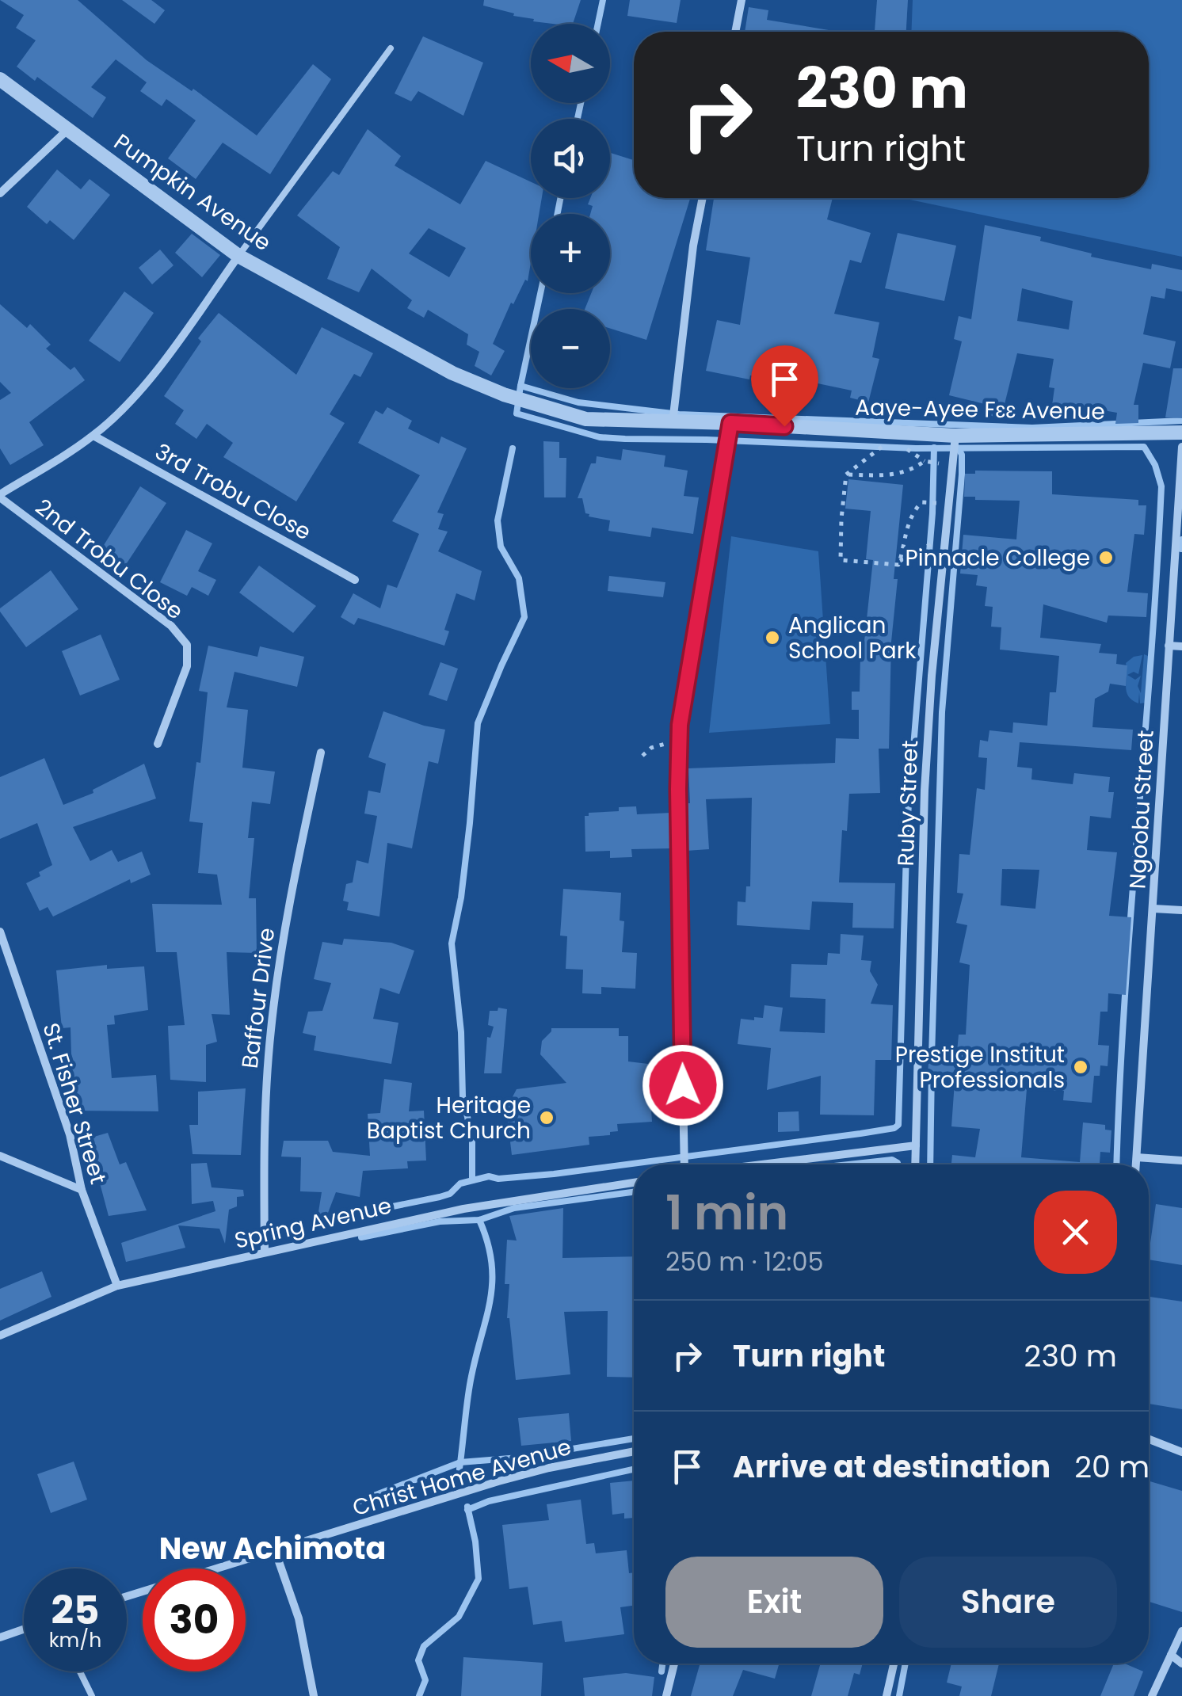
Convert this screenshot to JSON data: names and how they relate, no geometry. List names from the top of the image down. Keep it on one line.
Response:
{"streets":{"street":["Pumpkin Avenue","Aaye-Ayee Fɛɛ Avenue","3rd Trobu Close","2nd Trobu Close","Ruby Street","Ngoobu Street","Baffour Drive","St. Fisher Street","Spring Avenue","Christ Home Avenue"]},"crossings":[["Pumpkin Avenue","Aaye-Ayee Fɛɛ Avenue"],["Aaye-Ayee Fɛɛ Avenue","Ruby Street"],["Baffour Drive","Spring Avenue"],["St. Fisher Street","Spring Avenue"]],"districts":["New Achimota"],"places":["Pinnacle College","Anglican School Park","Prestige Institut Professionals","Heritage Baptist Church"],"north":"left","page":{"map_buttons":["+","−"],"turn":["230 m","Turn right"],"heading":["1 min","250 m · 12:05"],"list":[{"name":"Turn right","value":"230 m"},{"name":"Arrive at destination","value":"20 m"}],"buttons":["Exit","Share"],"speed":"25 km/h","limit":"30"}}
